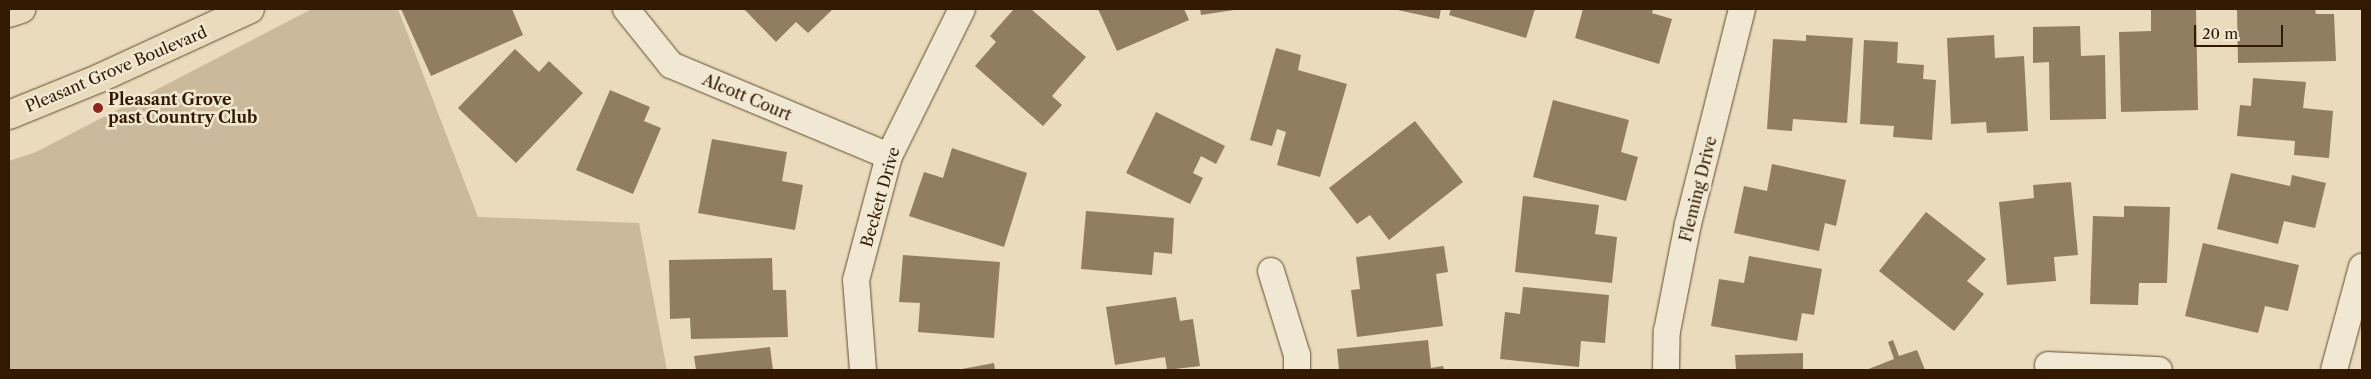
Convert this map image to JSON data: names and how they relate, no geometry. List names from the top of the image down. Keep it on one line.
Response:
{"streets":{"main road":["Pleasant Grove Boulevard"],"street":["Alcott Court","Fleming Drive","Beckett Drive"]},"crossings":[["Alcott Court","Beckett Drive"]],"places":["Pleasant Grove past Country Club"],"scale_bar":"20 m"}
